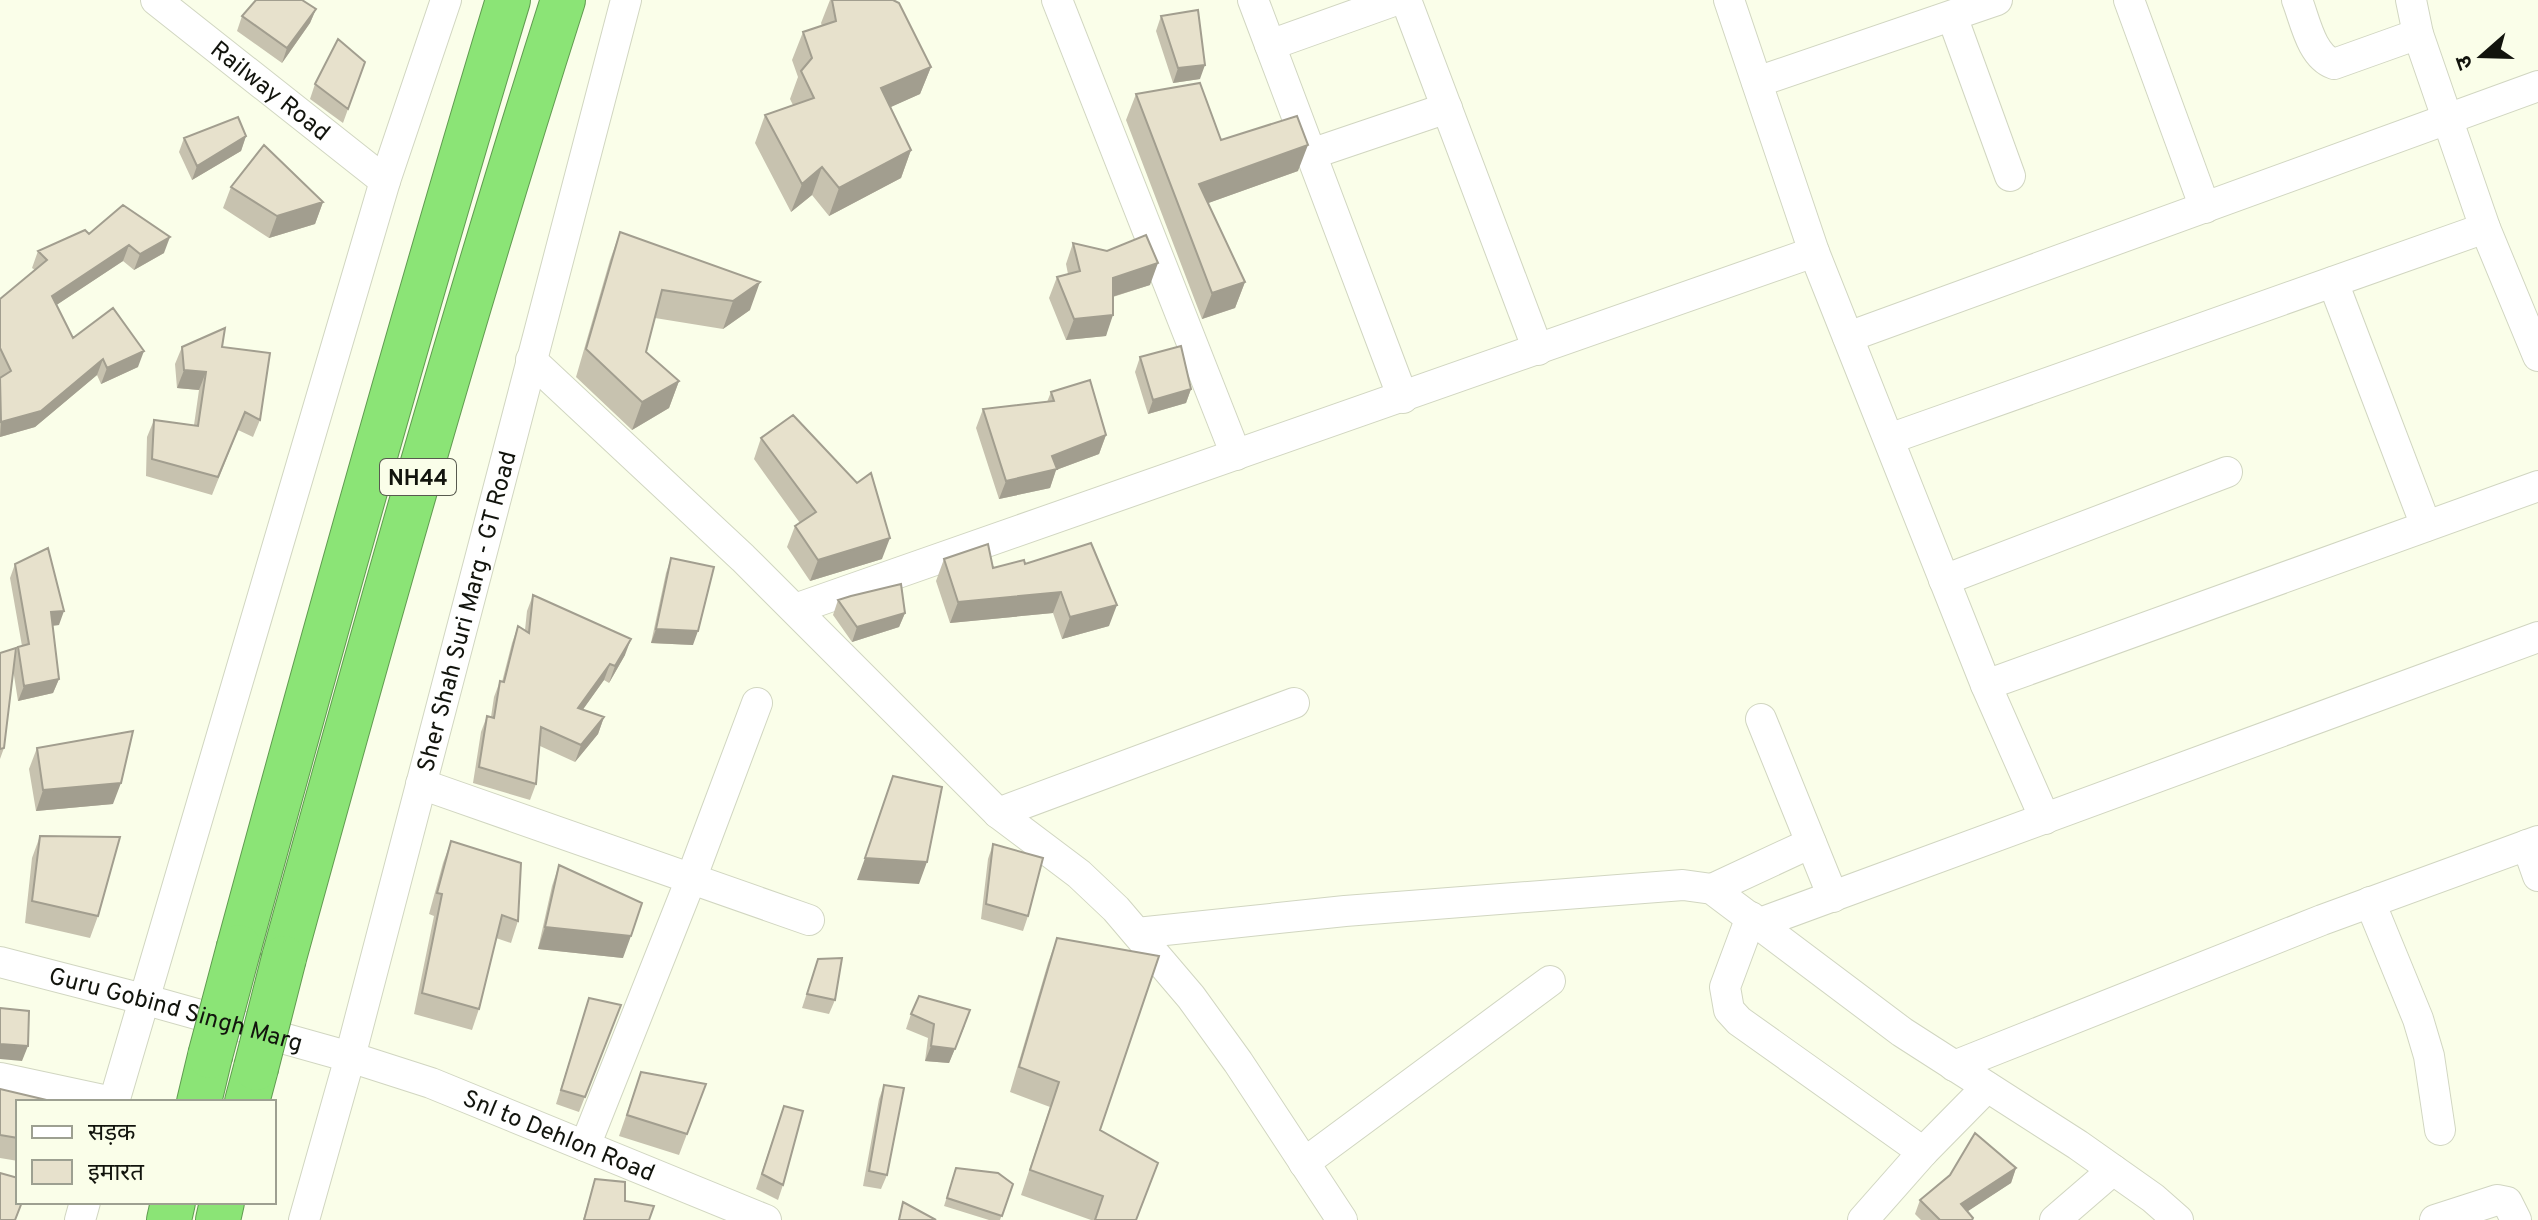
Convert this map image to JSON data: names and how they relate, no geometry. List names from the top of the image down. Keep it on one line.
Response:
{"streets":{"highway":["NH44"],"street":["Railway Road","Sher Shah Suri Marg - GT Road","Guru Gobind Singh Marg","Snl to Dehlon Road"]},"crossings":[["Sher Shah Suri Marg - GT Road","Guru Gobind Singh Marg"],["Sher Shah Suri Marg - GT Road","Snl to Dehlon Road"],["Guru Gobind Singh Marg","Snl to Dehlon Road"]],"legend":["सड़क","इमारत"],"north":"left"}
